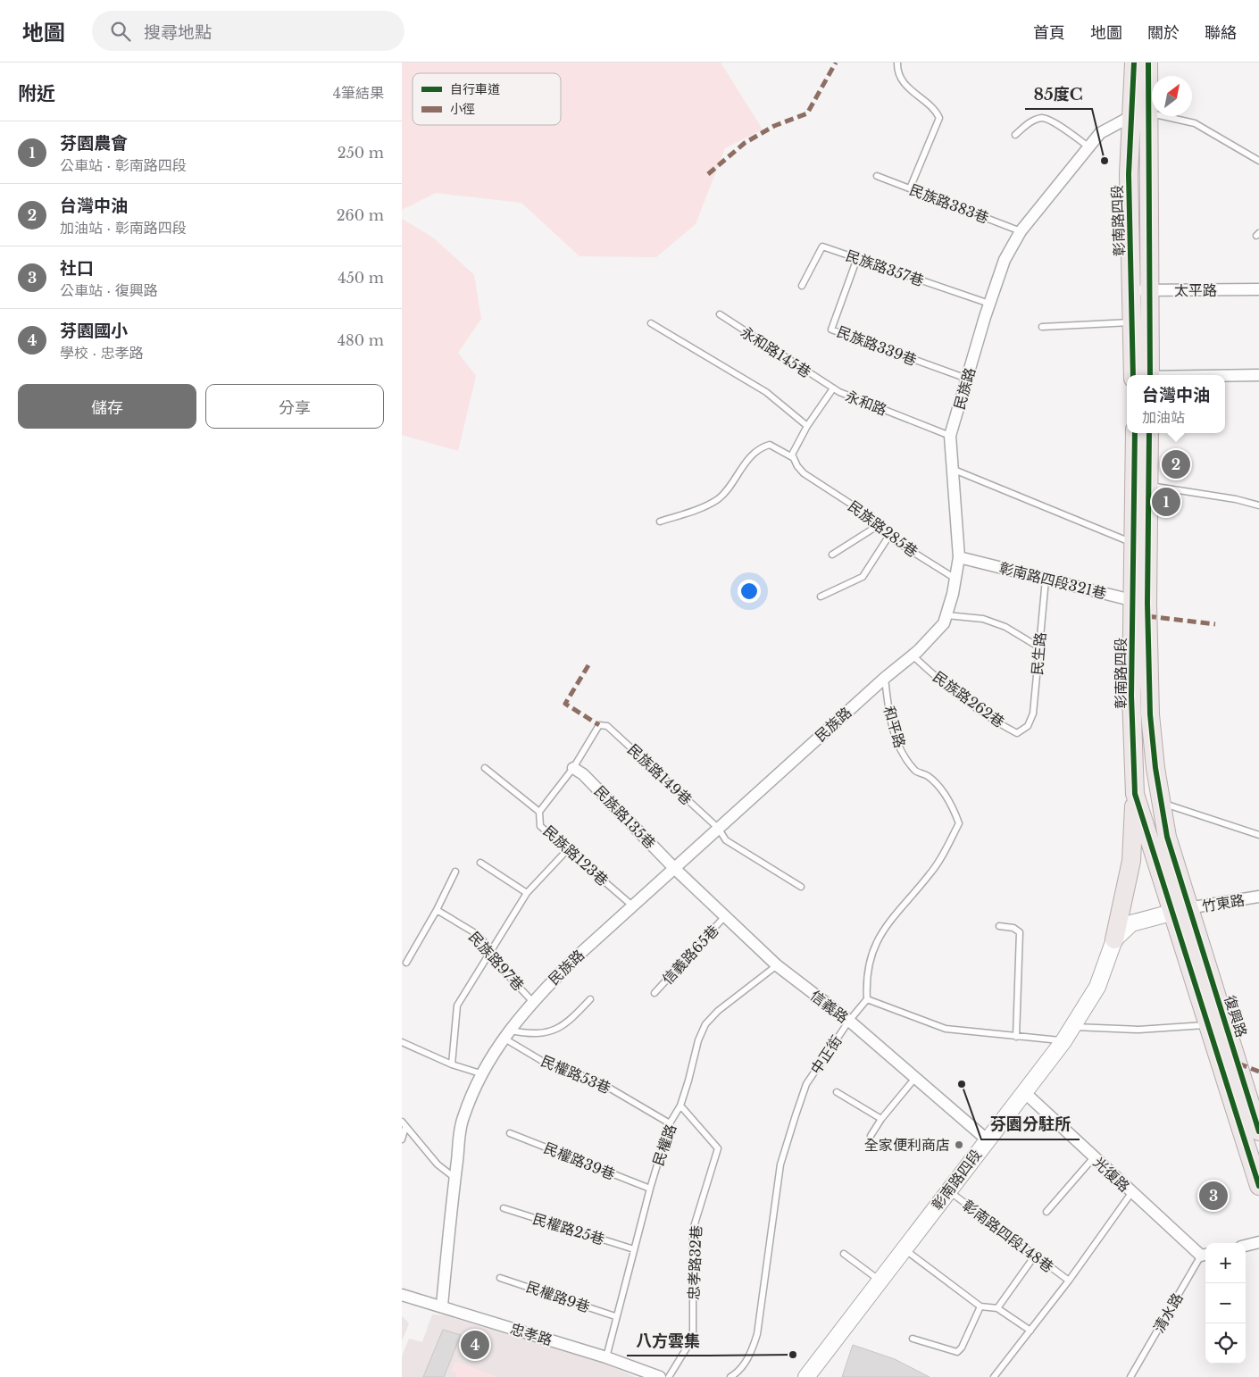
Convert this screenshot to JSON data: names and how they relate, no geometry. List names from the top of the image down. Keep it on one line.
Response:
{"streets":{"main road":["彰南路四段","復興路"],"street":["太平路","民族路","彰南路四段321巷","民族路135巷","竹東路","信義路","光復路","忠孝路"],"lane":["民族路383巷","民族路357巷","民族路339巷","永和路145巷","永和路","民族路285巷","民生路","民族路262巷","和平路","民族路149巷","民族路123巷","信義路65巷","民族路97巷","中正街","民權路53巷","民權路","民權路39巷","民權路25巷","彰南路四段148巷","忠孝路32巷","民權路9巷","清水路"]},"crossings":[["民族路383巷","民族路"],["彰南路四段","太平路"],["彰南路四段","民族路"],["彰南路四段","彰南路四段321巷"],["彰南路四段","竹東路"],["彰南路四段","信義路"],["彰南路四段","復興路"],["彰南路四段","光復路"],["彰南路四段","彰南路四段148巷"],["民族路357巷","民族路339巷"],["民族路357巷","民族路"],["民族路339巷","民族路"],["永和路145巷","永和路"],["民族路","永和路"],["民族路","民族路285巷"],["民族路","彰南路四段321巷"],["民族路","民族路262巷"],["民族路","和平路"],["民族路","民族路149巷"],["民族路","民族路135巷"],["民族路","民族路123巷"],["民族路","民族路97巷"],["民族路","信義路"],["民族路","民權路53巷"],["民族路","忠孝路"],["永和路","民族路285巷"],["彰南路四段321巷","民生路"],["民生路","民族路262巷"],["和平路","中正街"],["民族路149巷","民族路135巷"],["民族路135巷","信義路"],["竹東路","復興路"],["信義路65巷","信義路"],["信義路","中正街"],["信義路","民權路"],["民權路53巷","民權路"],["民權路","民權路39巷"],["民權路","民權路25巷"],["民權路","忠孝路32巷"],["民權路","民權路9巷"],["民權路","忠孝路"],["光復路","清水路"]],"places":["85度C","芬園分駐所","全家便利商店","八方雲集"],"legend":["自行車道","小徑"],"north":"top right","page":{"header":"地圖","search":"搜尋地點","nav":["首頁","地圖","關於","聯絡"],"heading":["附近","4筆結果"],"list":[{"mark":"1","name":"芬園農會","note":"公車站 · 彰南路四段","value":"250 m"},{"mark":"2","name":"台灣中油","note":"加油站 · 彰南路四段","value":"260 m"},{"mark":"3","name":"社口","note":"公車站 · 復興路","value":"450 m"},{"mark":"4","name":"芬園國小","note":"學校 · 忠孝路","value":"480 m"}],"buttons":["儲存","分享"],"popup":["台灣中油","加油站"],"pins":["2","1","3","4"],"map_buttons":["+","−"]}}
